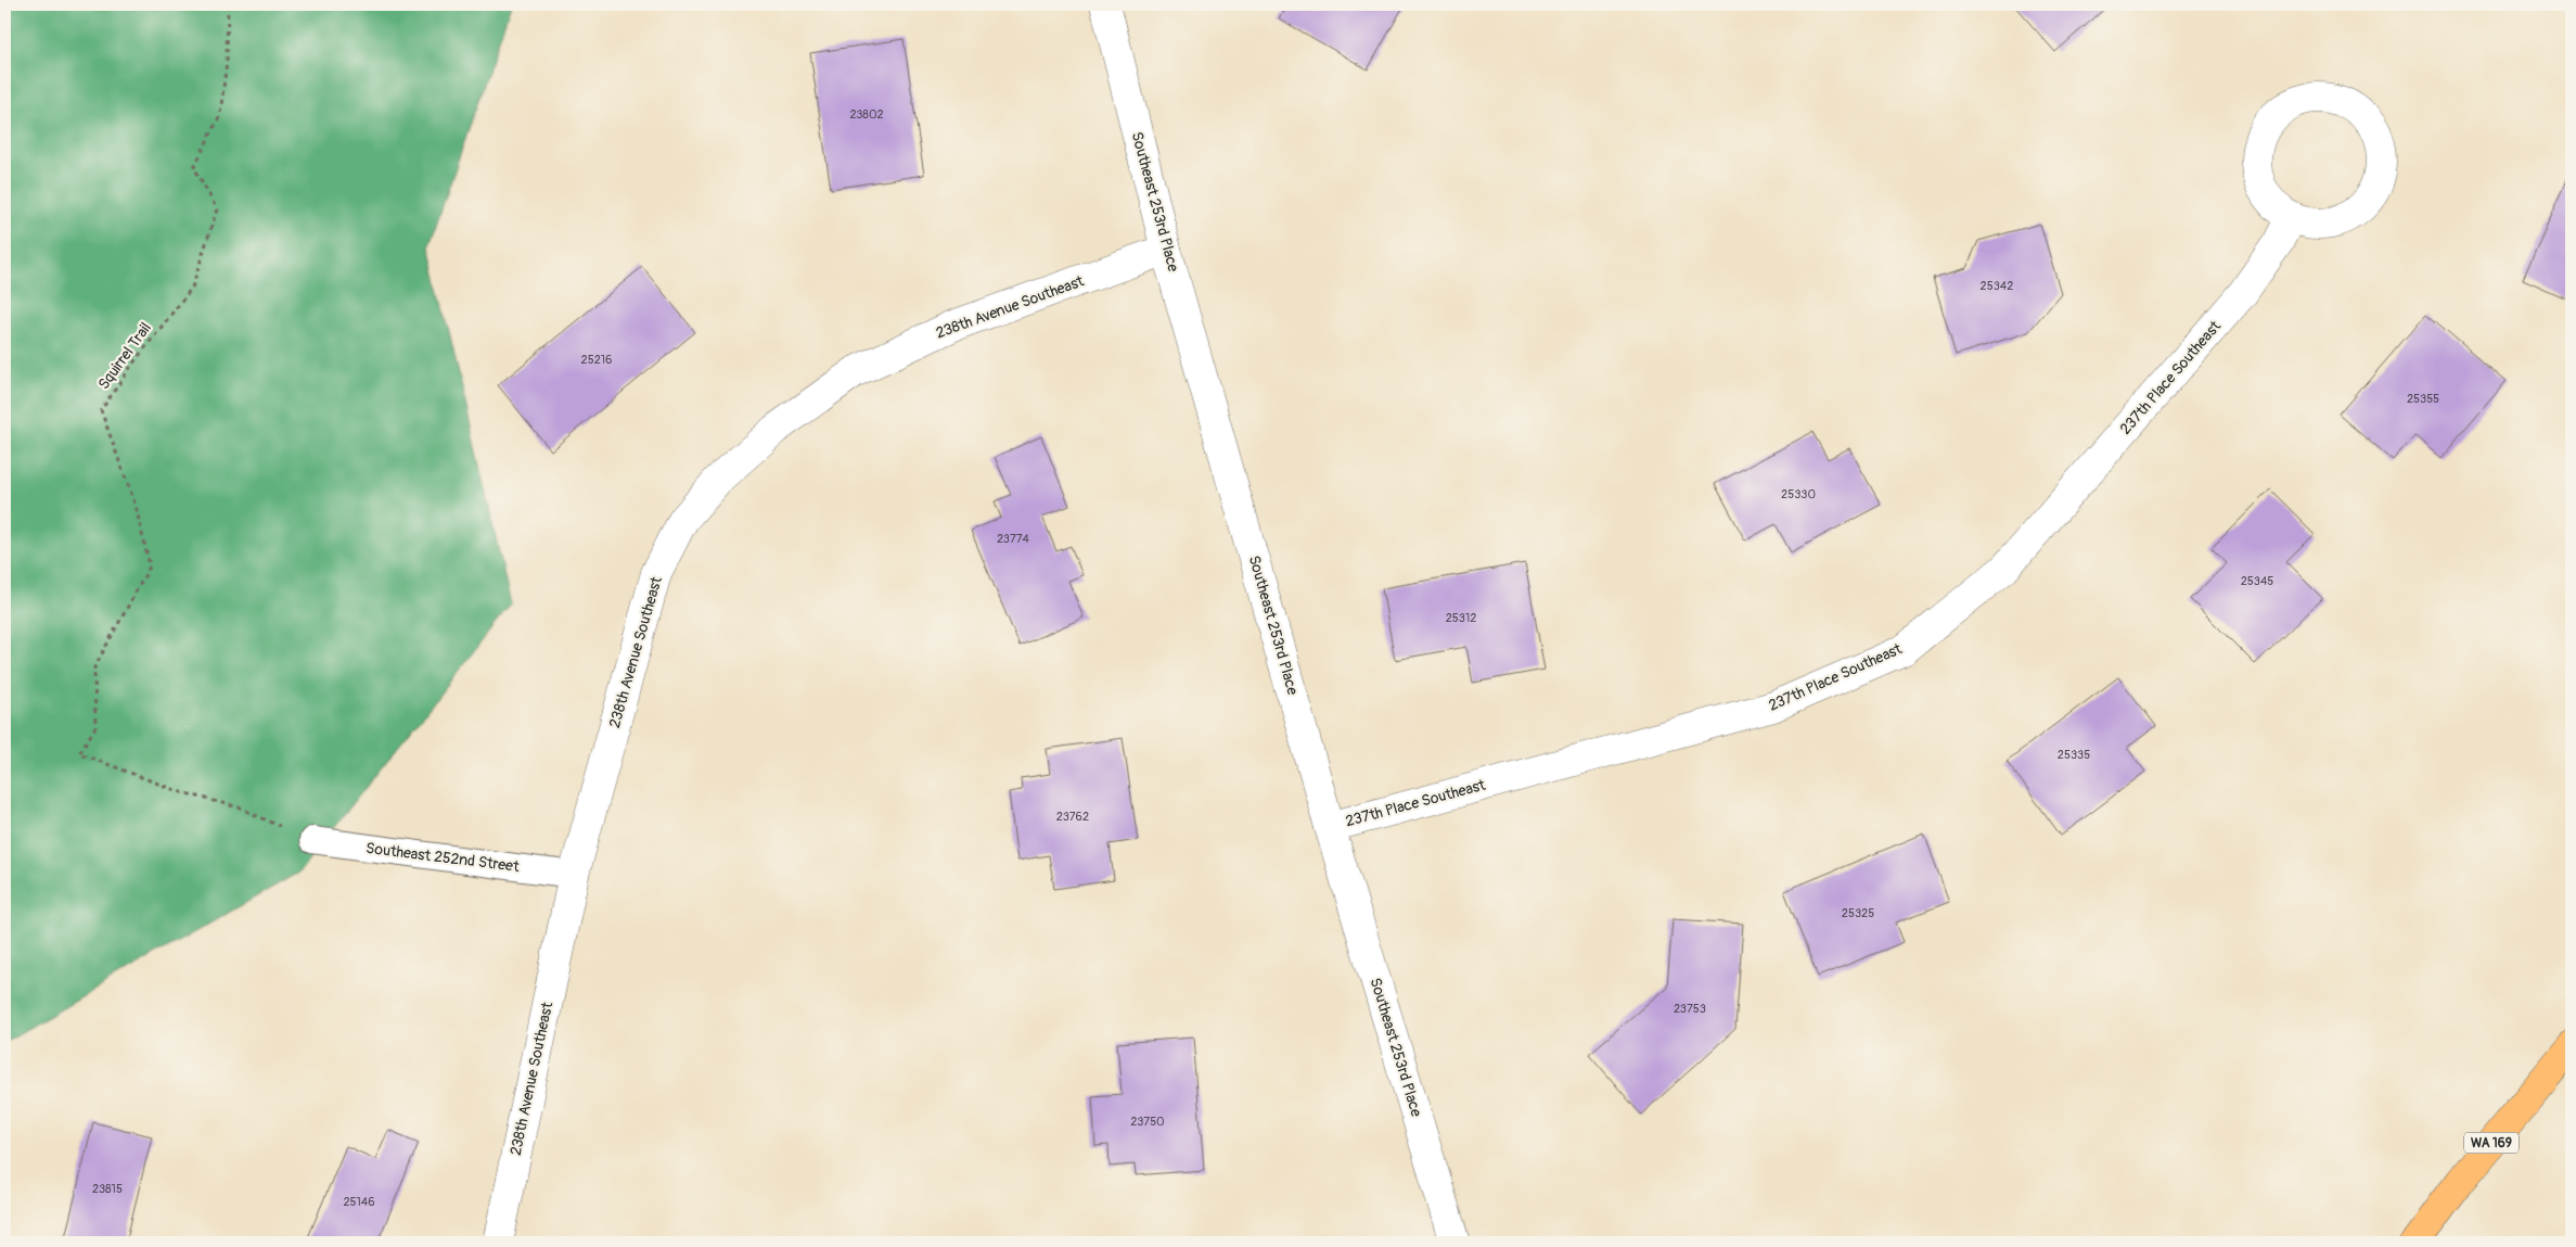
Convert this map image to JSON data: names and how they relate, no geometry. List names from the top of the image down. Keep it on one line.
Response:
{"streets":{"main road":["WA 169"],"street":["Southeast 253rd Place","238th Avenue Southeast","237th Place Southeast"],"lane":["Southeast 252nd Street"],"path":["Squirrel Trail"]},"crossings":[["Southeast 253rd Place","238th Avenue Southeast"],["Southeast 253rd Place","237th Place Southeast"],["238th Avenue Southeast","Southeast 252nd Street"],["Squirrel Trail","Southeast 252nd Street"]],"house_numbers":["23802","25342","25216","25355","25330","23774","25345","25312","25335","23762","25325","23753","23750","23815","25146"]}
